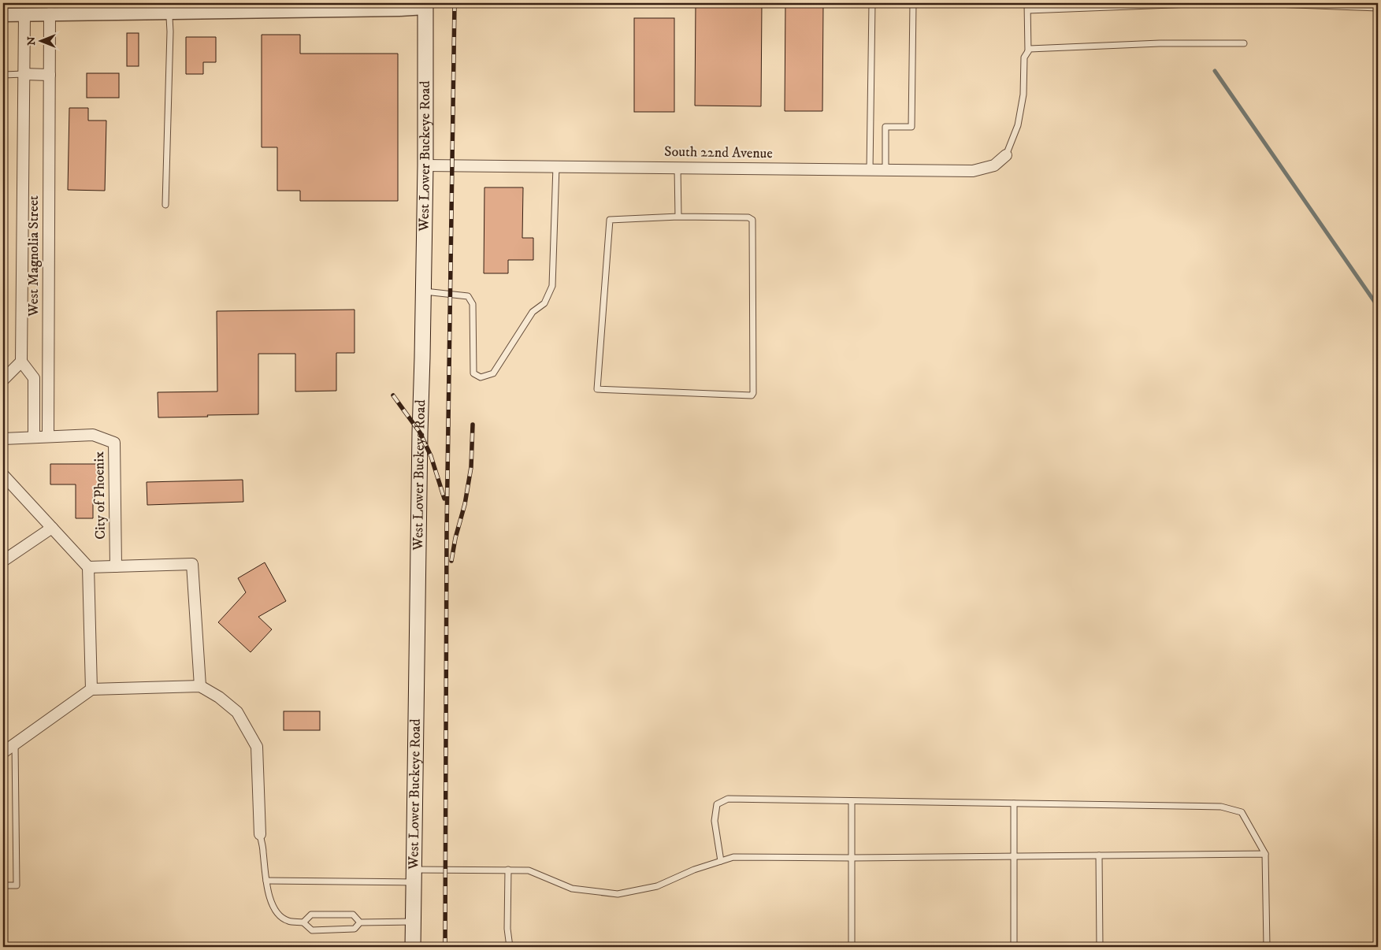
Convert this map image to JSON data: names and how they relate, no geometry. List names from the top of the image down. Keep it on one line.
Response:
{"streets":{"main road":["West Lower Buckeye Road"],"street":["South 22nd Avenue","West Magnolia Street","City of Phoenix"]},"crossings":[["South 22nd Avenue","West Lower Buckeye Road"],["West Magnolia Street","City of Phoenix"]],"north":"left"}
